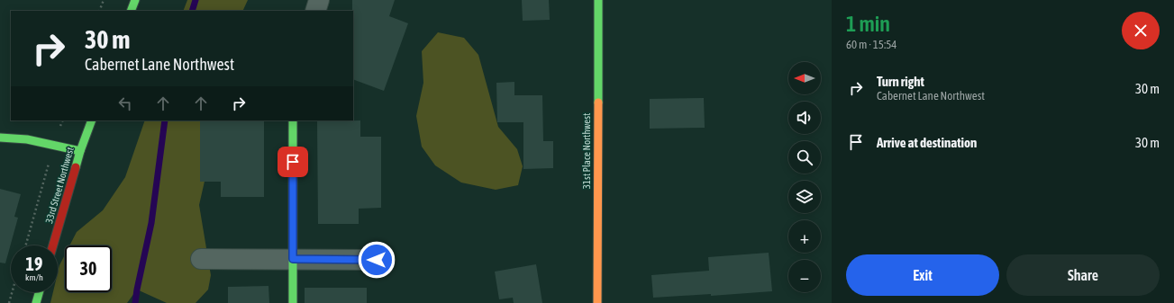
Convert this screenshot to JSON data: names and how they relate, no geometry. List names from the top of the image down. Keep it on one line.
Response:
{"streets":{"street":["31st Place Northwest","33rd Street Northwest"]},"north":"left","page":{"heading":["1 min","60 m · 15:54"],"turn":["30 m","Cabernet Lane Northwest"],"list":[{"name":"Turn right","note":"Cabernet Lane Northwest","value":"30 m"},{"name":"Arrive at destination","value":"30 m"}],"map_buttons":["+","−"],"speed":"19 km/h","limit":"30","buttons":["Exit","Share"]}}
